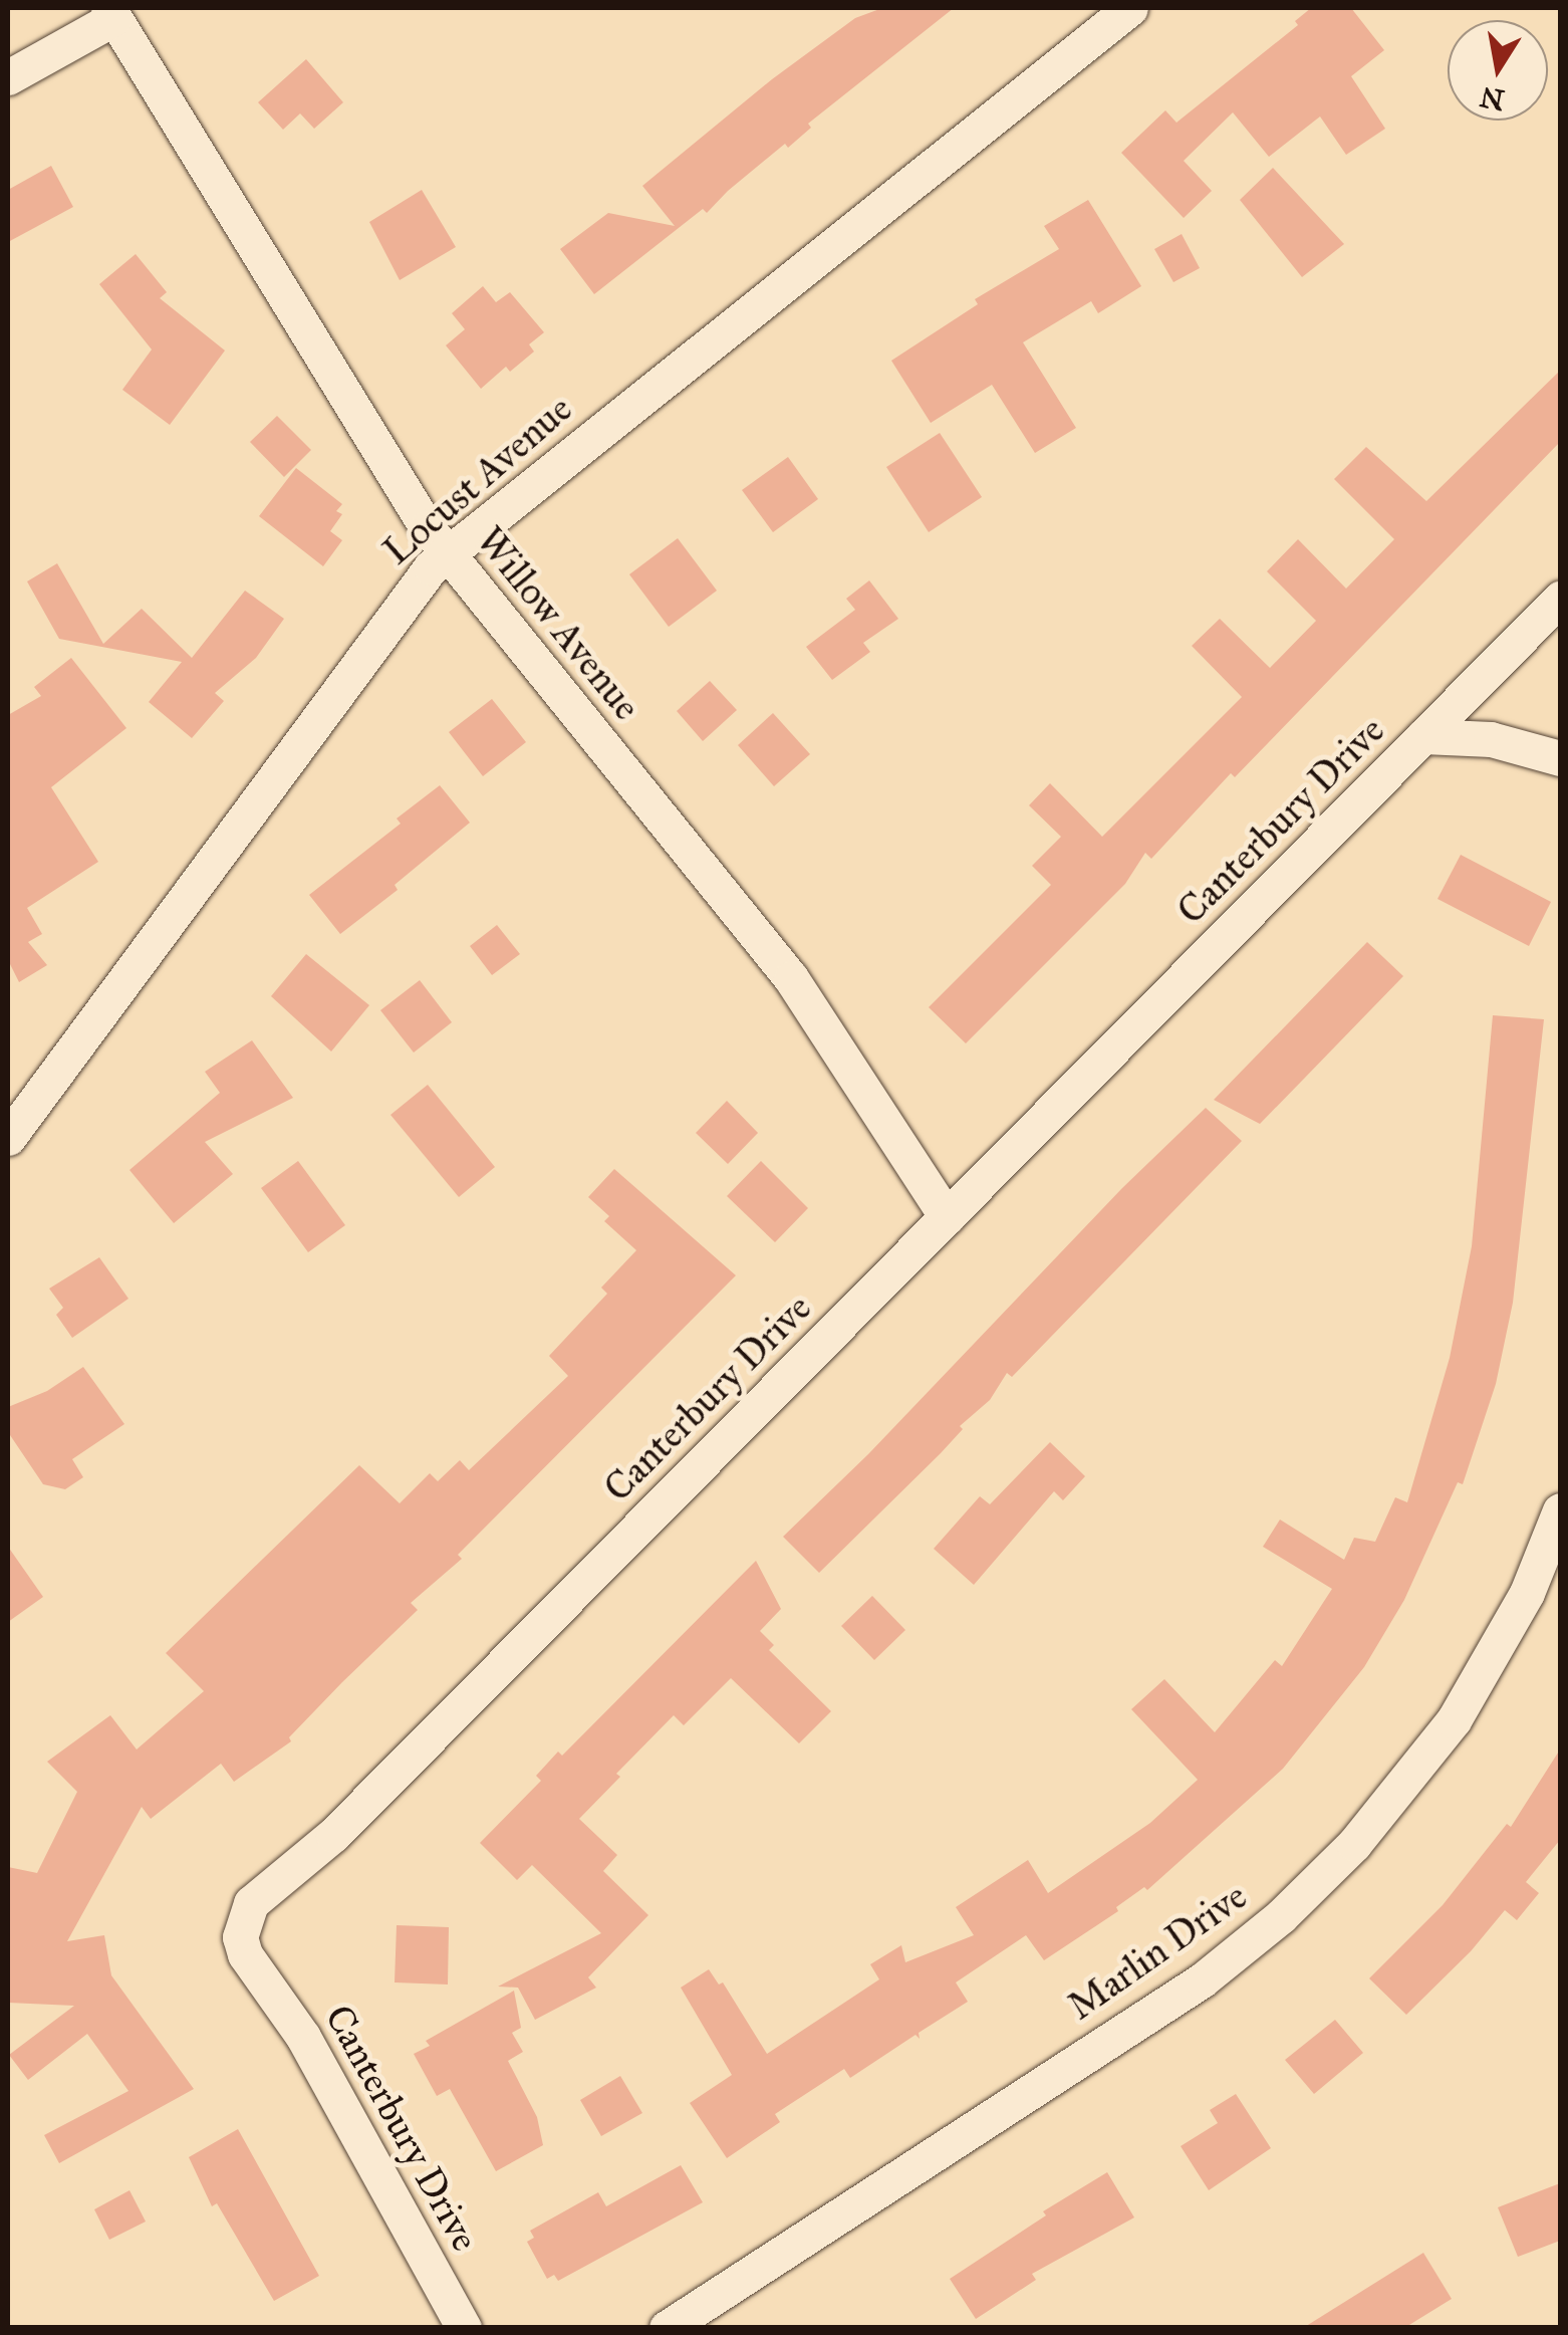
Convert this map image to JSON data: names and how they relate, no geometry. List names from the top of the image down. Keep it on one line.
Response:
{"streets":{"street":["Locust Avenue","Willow Avenue","Canterbury Drive","Marlin Drive"]},"crossings":[["Locust Avenue","Willow Avenue"],["Willow Avenue","Canterbury Drive"]],"north":"bottom"}
